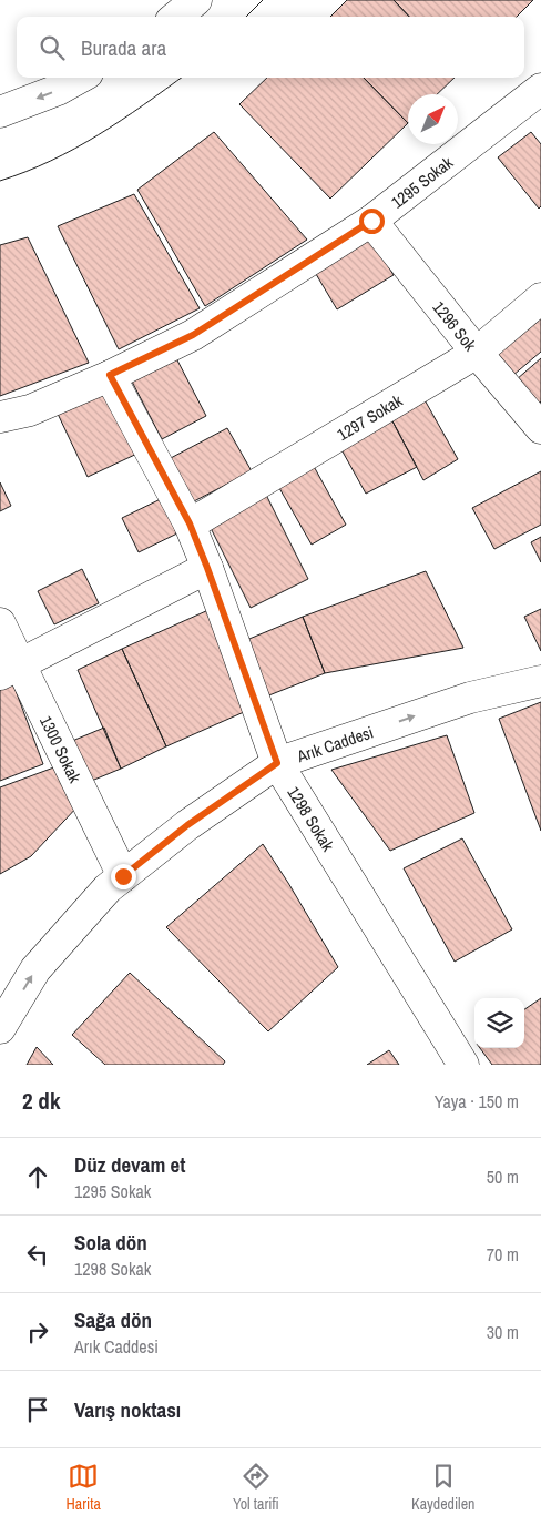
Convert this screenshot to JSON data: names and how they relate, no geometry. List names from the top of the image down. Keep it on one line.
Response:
{"streets":{"street":["1295 Sokak","1296 Sok","1297 Sokak","Arık Caddesi","1300 Sokak","1298 Sokak"]},"crossings":[["1295 Sokak","1296 Sok"],["1295 Sokak","1298 Sokak"],["1296 Sok","1297 Sokak"],["1297 Sokak","1298 Sokak"],["Arık Caddesi","1300 Sokak"],["Arık Caddesi","1298 Sokak"]],"one_way":["Arık Caddesi"],"north":"top right","page":{"search":"Burada ara","heading":["2 dk","Yaya · 150 m"],"list":[["Düz devam et","1295 Sokak","50 m"],["Sola dön","1298 Sokak","70 m"],["Sağa dön","Arık Caddesi","30 m"],"Varış noktası"],"nav":["Harita","Yol tarifi","Kaydedilen"]}}
